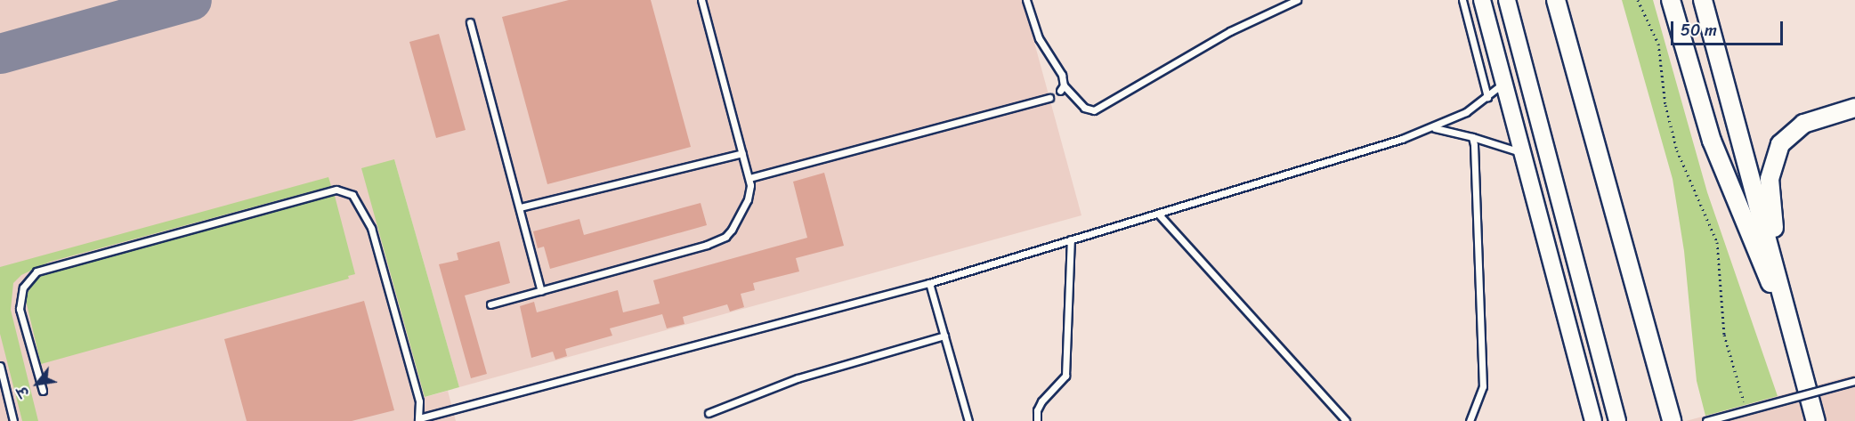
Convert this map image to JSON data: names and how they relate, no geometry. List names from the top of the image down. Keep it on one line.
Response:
{"scale_bar":"50 m","north":"bottom left"}
